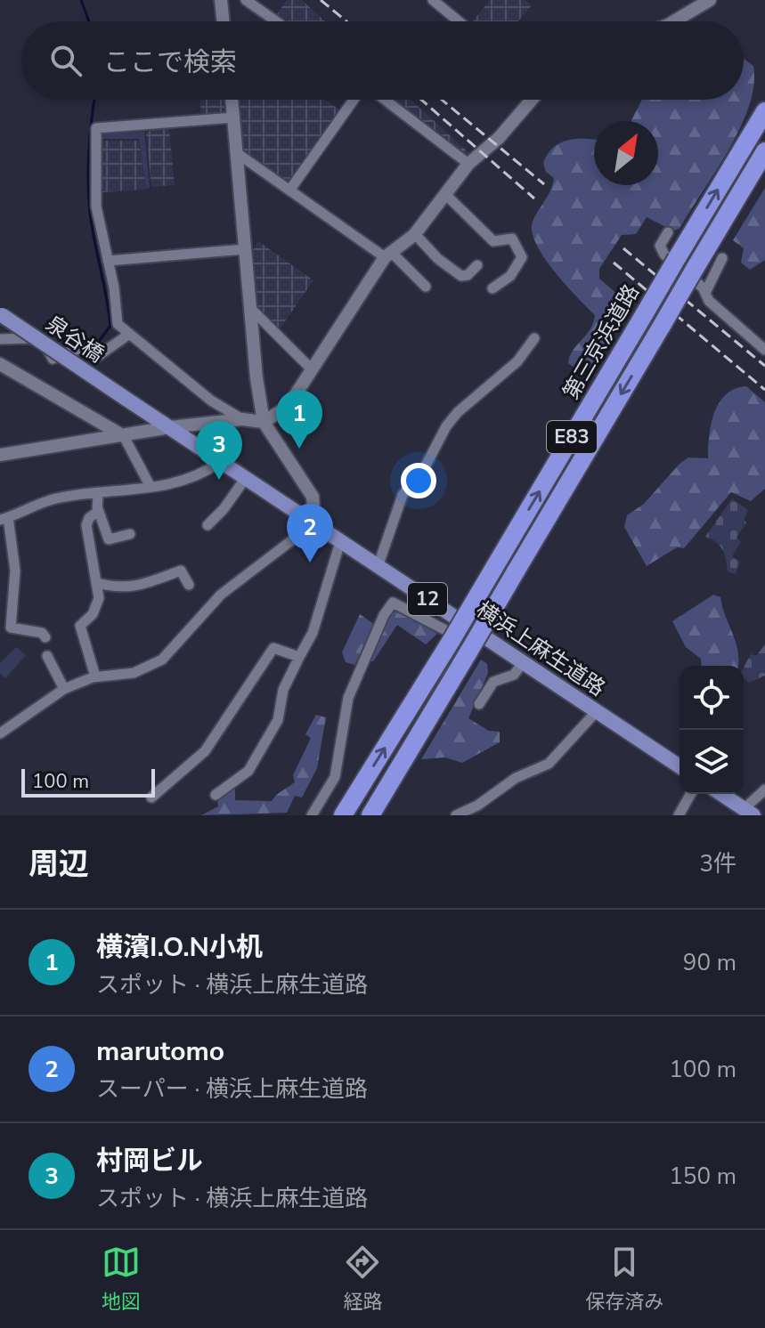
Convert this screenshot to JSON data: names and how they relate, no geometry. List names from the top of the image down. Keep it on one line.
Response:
{"streets":{"highway":["第三京浜道路","E83"],"main road":["泉谷橋","12","横浜上麻生道路"]},"crossings":[["泉谷橋","横浜上麻生道路"]],"scale_bar":"100 m","north":"top right","page":{"search":"ここで検索","pins":["1","3","2"],"scale":"100 m","heading":["周辺","3件"],"list":[{"mark":"1","name":"横濱I.O.N小机","note":"スポット · 横浜上麻生道路","value":"90 m"},{"mark":"2","name":"marutomo","note":"スーパー · 横浜上麻生道路","value":"100 m"},{"mark":"3","name":"村岡ビル","note":"スポット · 横浜上麻生道路","value":"150 m"}],"nav":["地図","経路","保存済み"]}}
